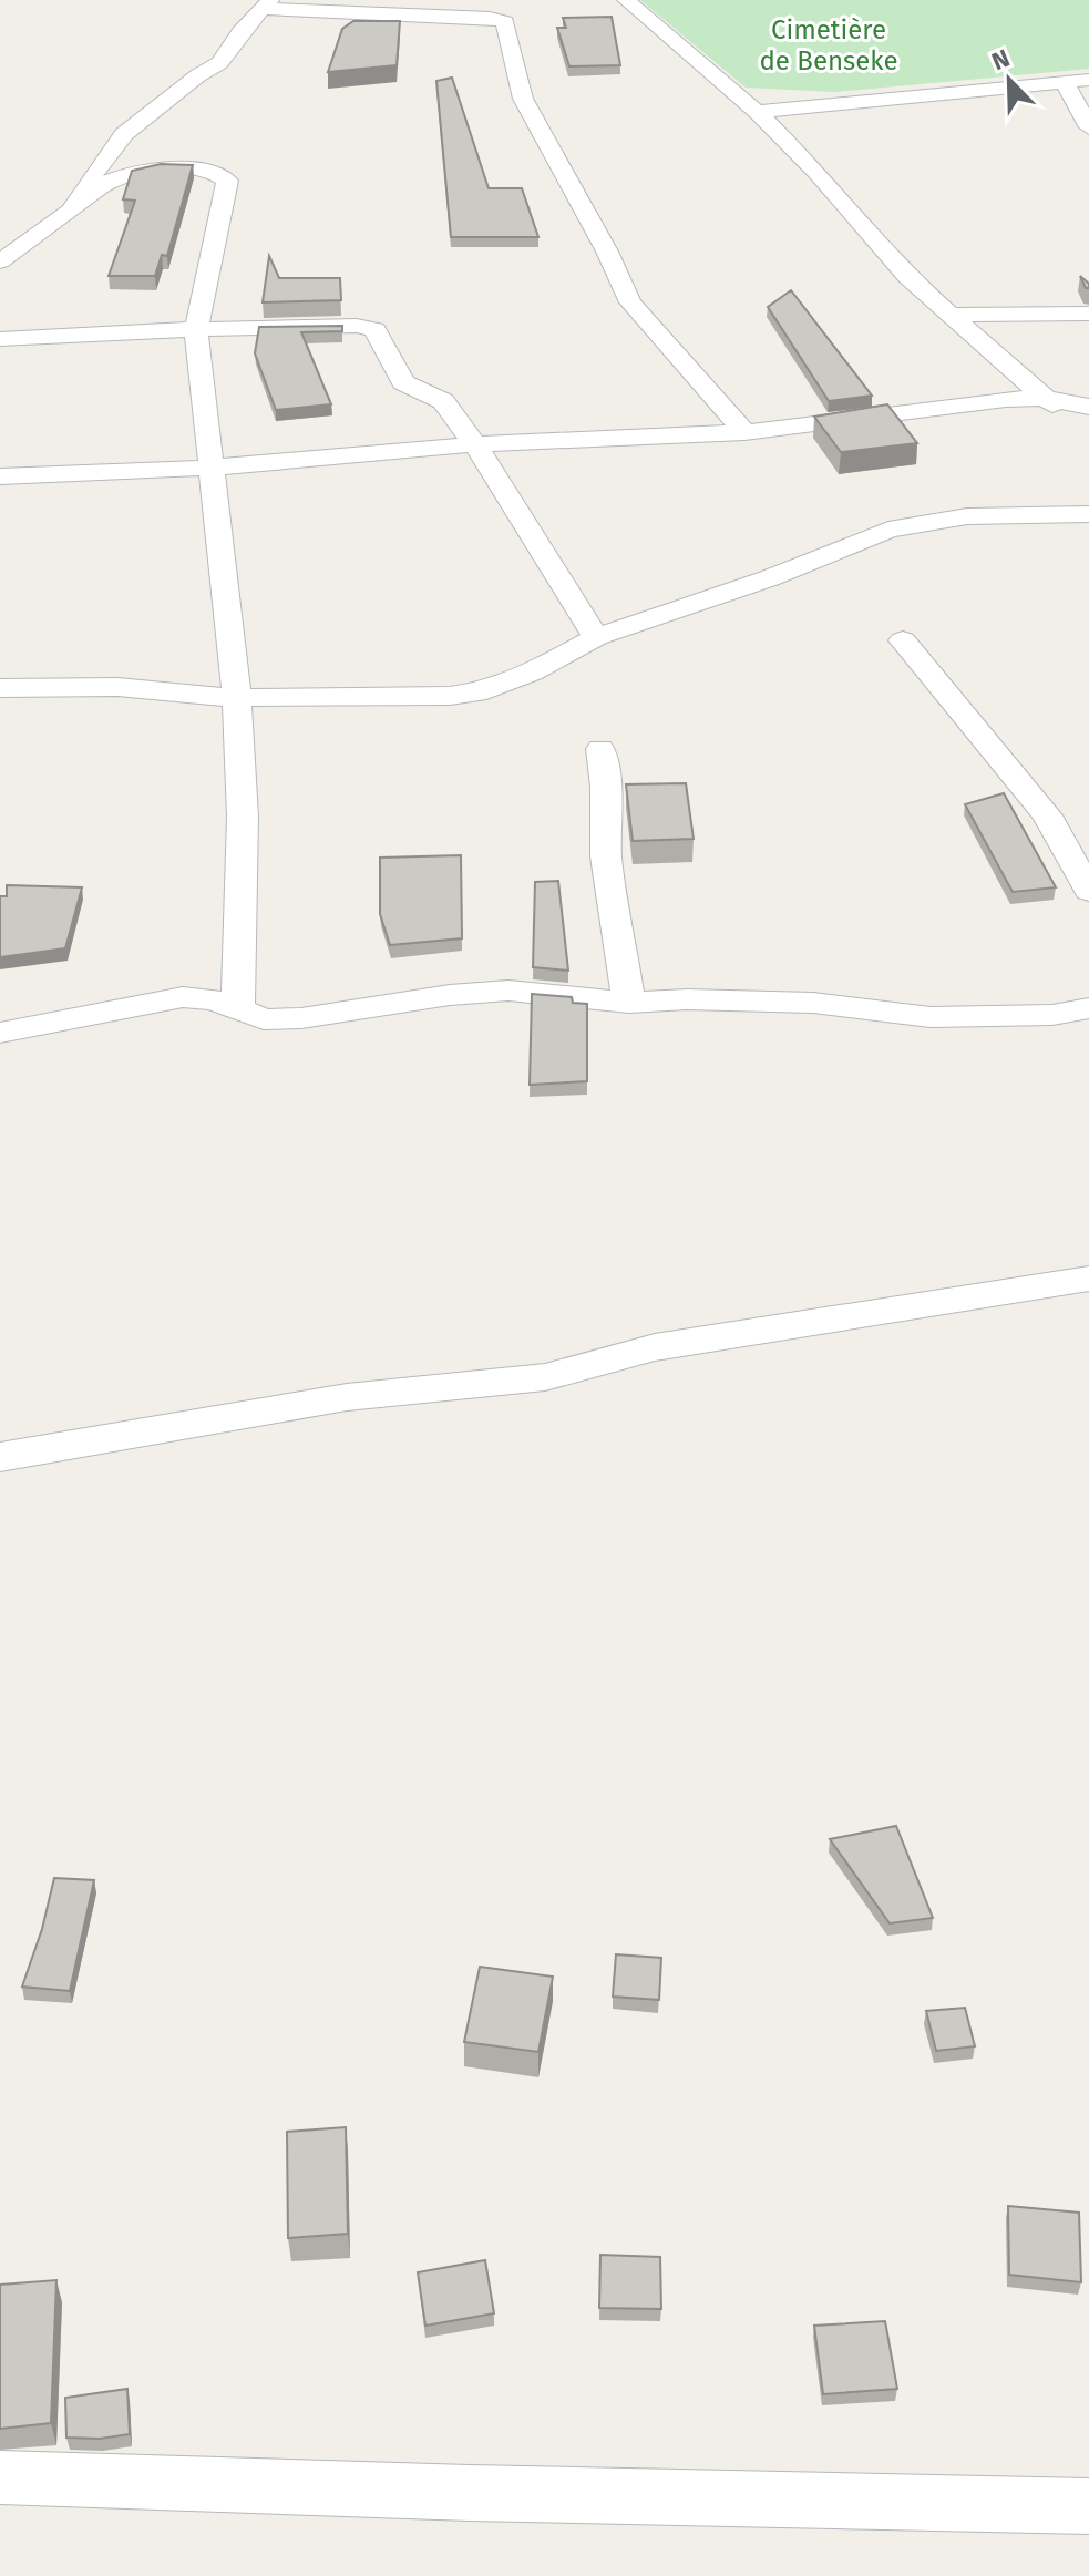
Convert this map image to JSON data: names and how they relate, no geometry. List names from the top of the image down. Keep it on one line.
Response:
{"parks":["Cimetière de Benseke"],"north":"top left"}
